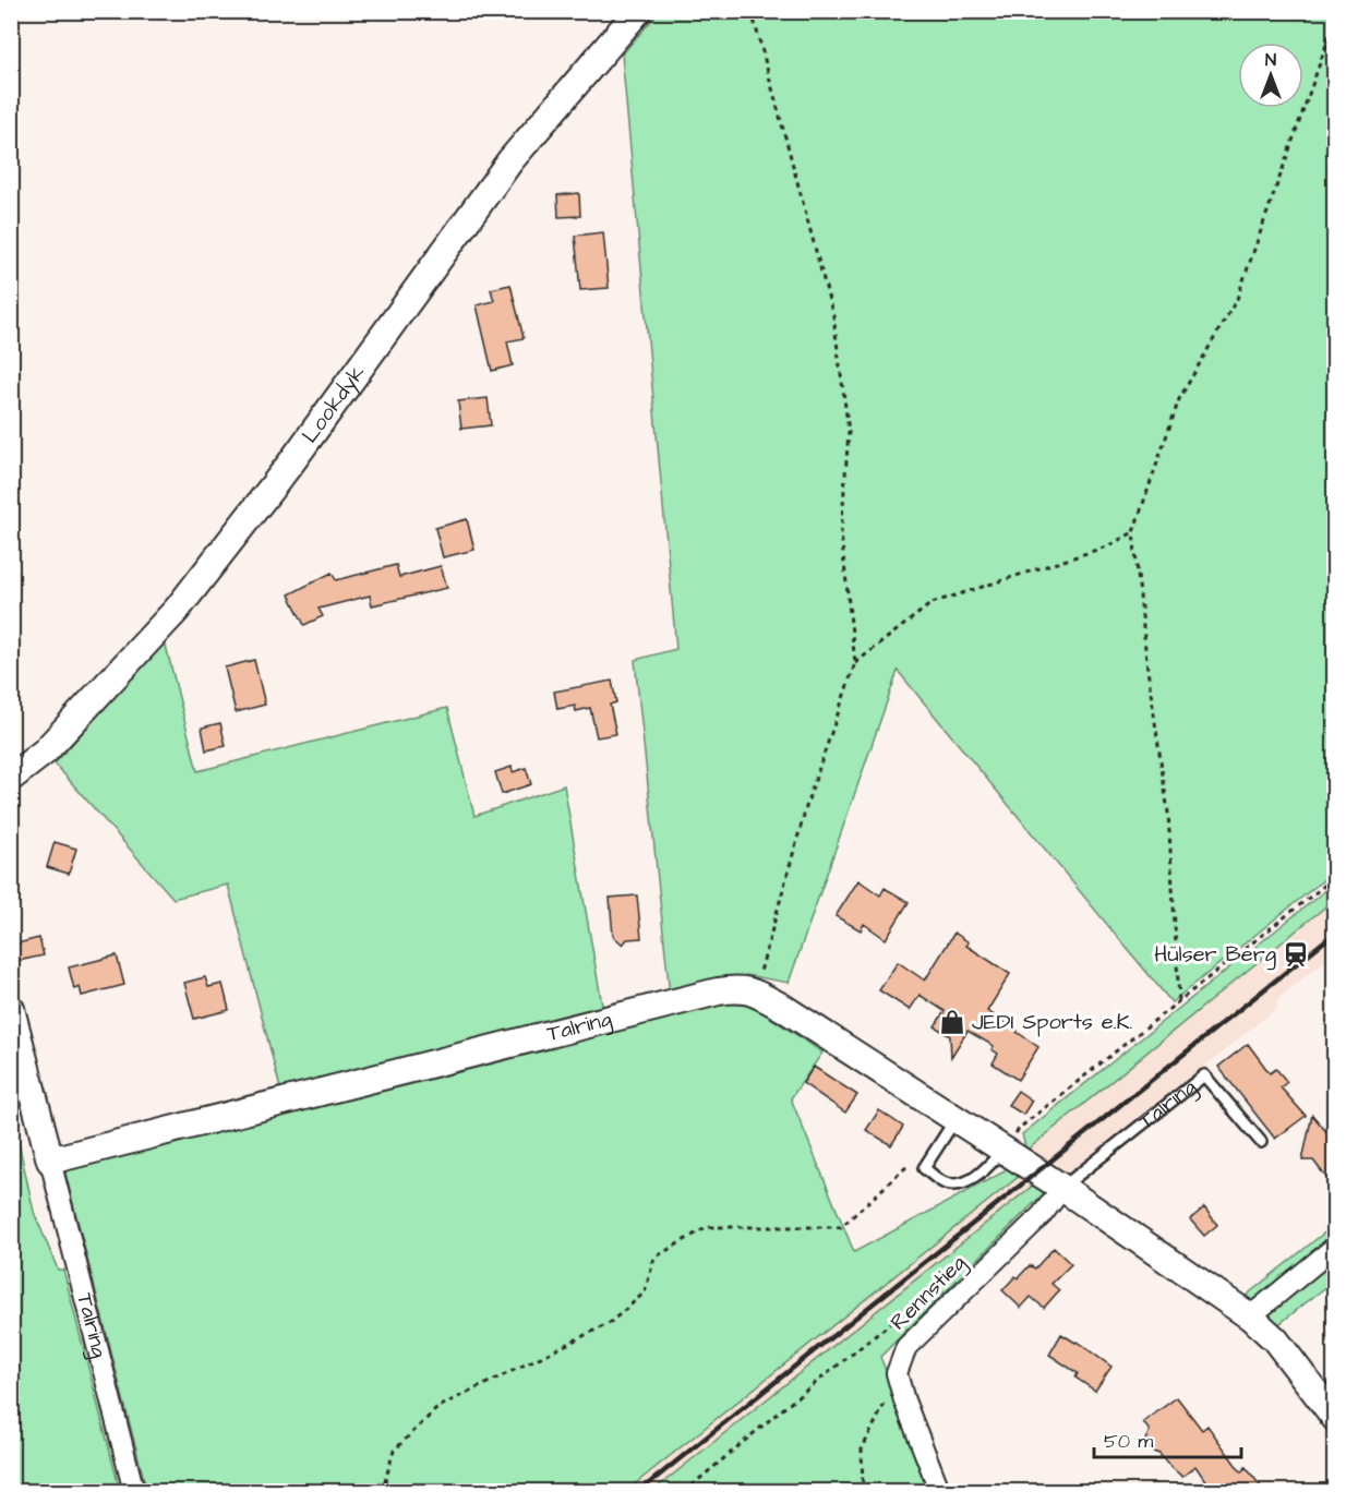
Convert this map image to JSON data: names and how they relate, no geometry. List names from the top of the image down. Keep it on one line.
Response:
{"streets":{"street":["Lookdyk","Talring","Rennstieg"]},"crossings":[["Talring","Rennstieg"]],"places":{"station":["Hülser Berg"],"shop":["JEDI Sports e.K."]},"scale_bar":"50 m","north":"top"}
